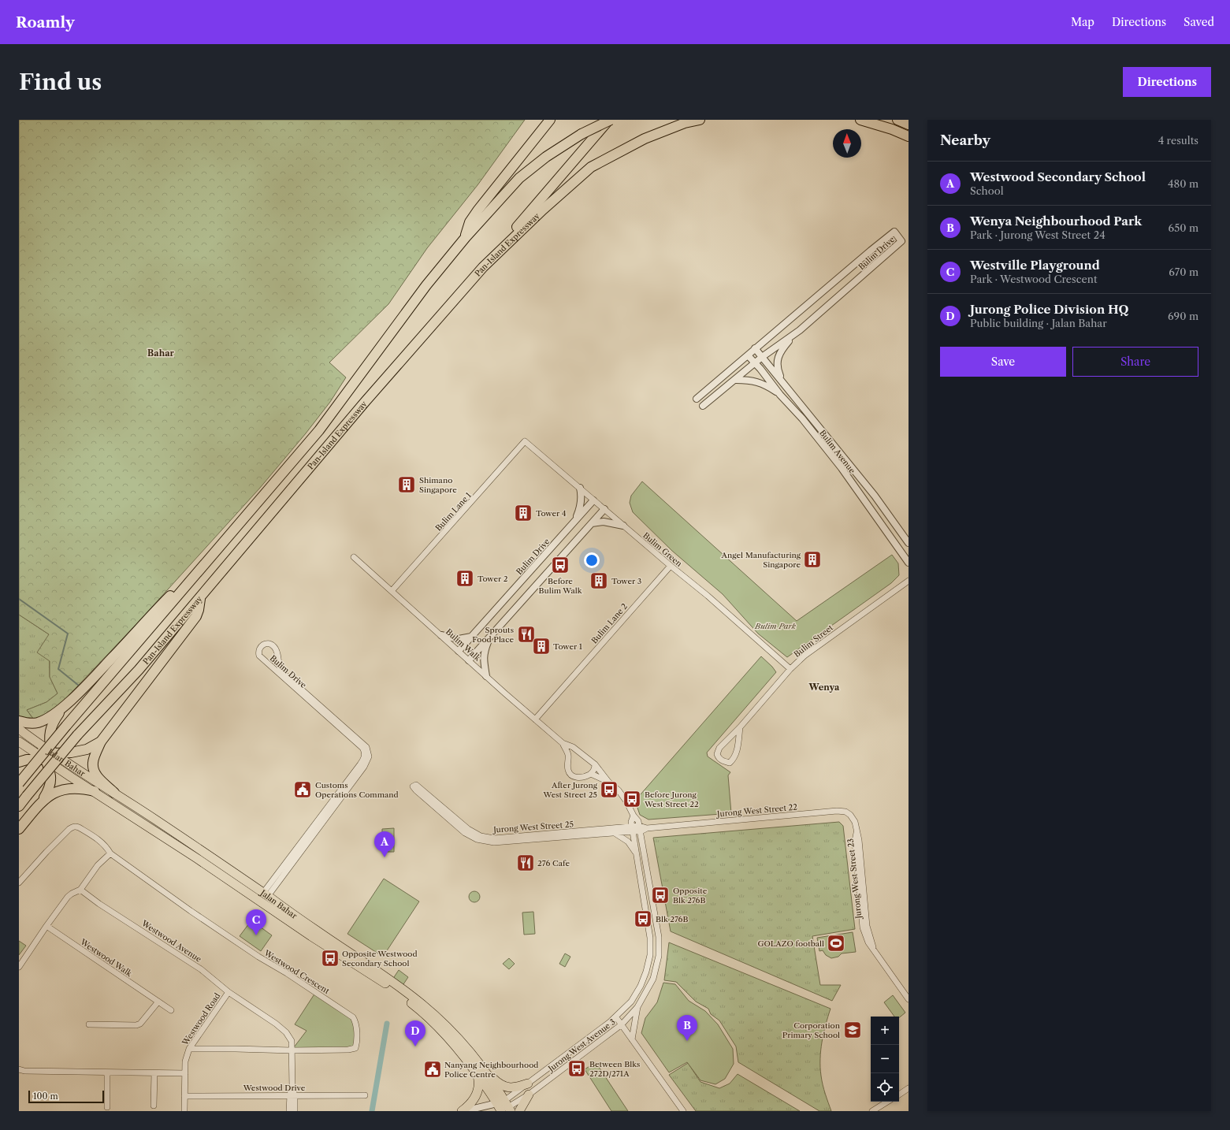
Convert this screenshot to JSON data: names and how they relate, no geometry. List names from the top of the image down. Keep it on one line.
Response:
{"streets":{"highway":["Pan-Island Expressway"],"main road":["Jalan Bahar"],"street":["Bulim Drive","Bulim Avenue","Bulim Lane 1","Bulim Green","Bulim Lane 2","Bulim Street","Bulim Walk","Jurong West Street 22","Jurong West Street 25","Jurong West Street 23","Westwood Avenue","Westwood Walk","Westwood Crescent","Westwood Road","Jurong West Avenue 3","Westwood Drive"]},"crossings":[["Bulim Drive","Bulim Avenue"],["Bulim Drive","Bulim Green"],["Bulim Drive","Bulim Walk"],["Bulim Drive","Jalan Bahar"],["Bulim Lane 1","Bulim Green"],["Bulim Lane 1","Bulim Walk"],["Bulim Green","Bulim Lane 2"],["Bulim Green","Bulim Street"],["Bulim Lane 2","Bulim Walk"],["Bulim Walk","Jurong West Street 22"],["Bulim Walk","Jurong West Street 25"],["Bulim Walk","Jurong West Avenue 3"],["Jalan Bahar","Jurong West Avenue 3"],["Jurong West Street 22","Jurong West Street 25"],["Jurong West Street 22","Jurong West Street 23"],["Jurong West Street 22","Jurong West Avenue 3"],["Jurong West Street 25","Jurong West Avenue 3"],["Westwood Avenue","Westwood Crescent"],["Westwood Avenue","Westwood Road"],["Westwood Avenue","Westwood Drive"],["Westwood Crescent","Westwood Road"],["Westwood Road","Westwood Drive"]],"districts":["Bahar","Wenya"],"parks":["Bulim Park"],"places":{"building":["Shimano Singapore","Tower 4","Angel Manufacturing Singapore","Tower 2","Tower 3","Tower 1"],"bus stop":["Before Bulim Walk","After Jurong West Street 25","Before Jurong West Street 22","Opposite Blk 276B","Blk 276B","Opposite Westwood Secondary School","Between Blks 272D/271A"],"restaurant":["Sprouts Food Place","276 Cafe"],"public building":["Customs Operations Command","Nanyang Neighbourhood Police Centre"],"sports":["GOLAZO football"],"school or university":["Corporation Primary School"]},"scale_bar":"100 m","north":"top","page":{"header":"Roamly","nav":["Map","Directions","Saved"],"buttons":["Directions",["Save","Share"]],"title":"Find us","heading":["Nearby","4 results"],"list":[{"mark":"A","name":"Westwood Secondary School","note":"School","value":"480 m"},{"mark":"B","name":"Wenya Neighbourhood Park","note":"Park · Jurong West Street 24","value":"650 m"},{"mark":"C","name":"Westville Playground","note":"Park · Westwood Crescent","value":"670 m"},{"mark":"D","name":"Jurong Police Division HQ","note":"Public building · Jalan Bahar","value":"690 m"}],"pins":["A","C","B","D"],"map_buttons":["+","−"],"scale":"100 m"}}
